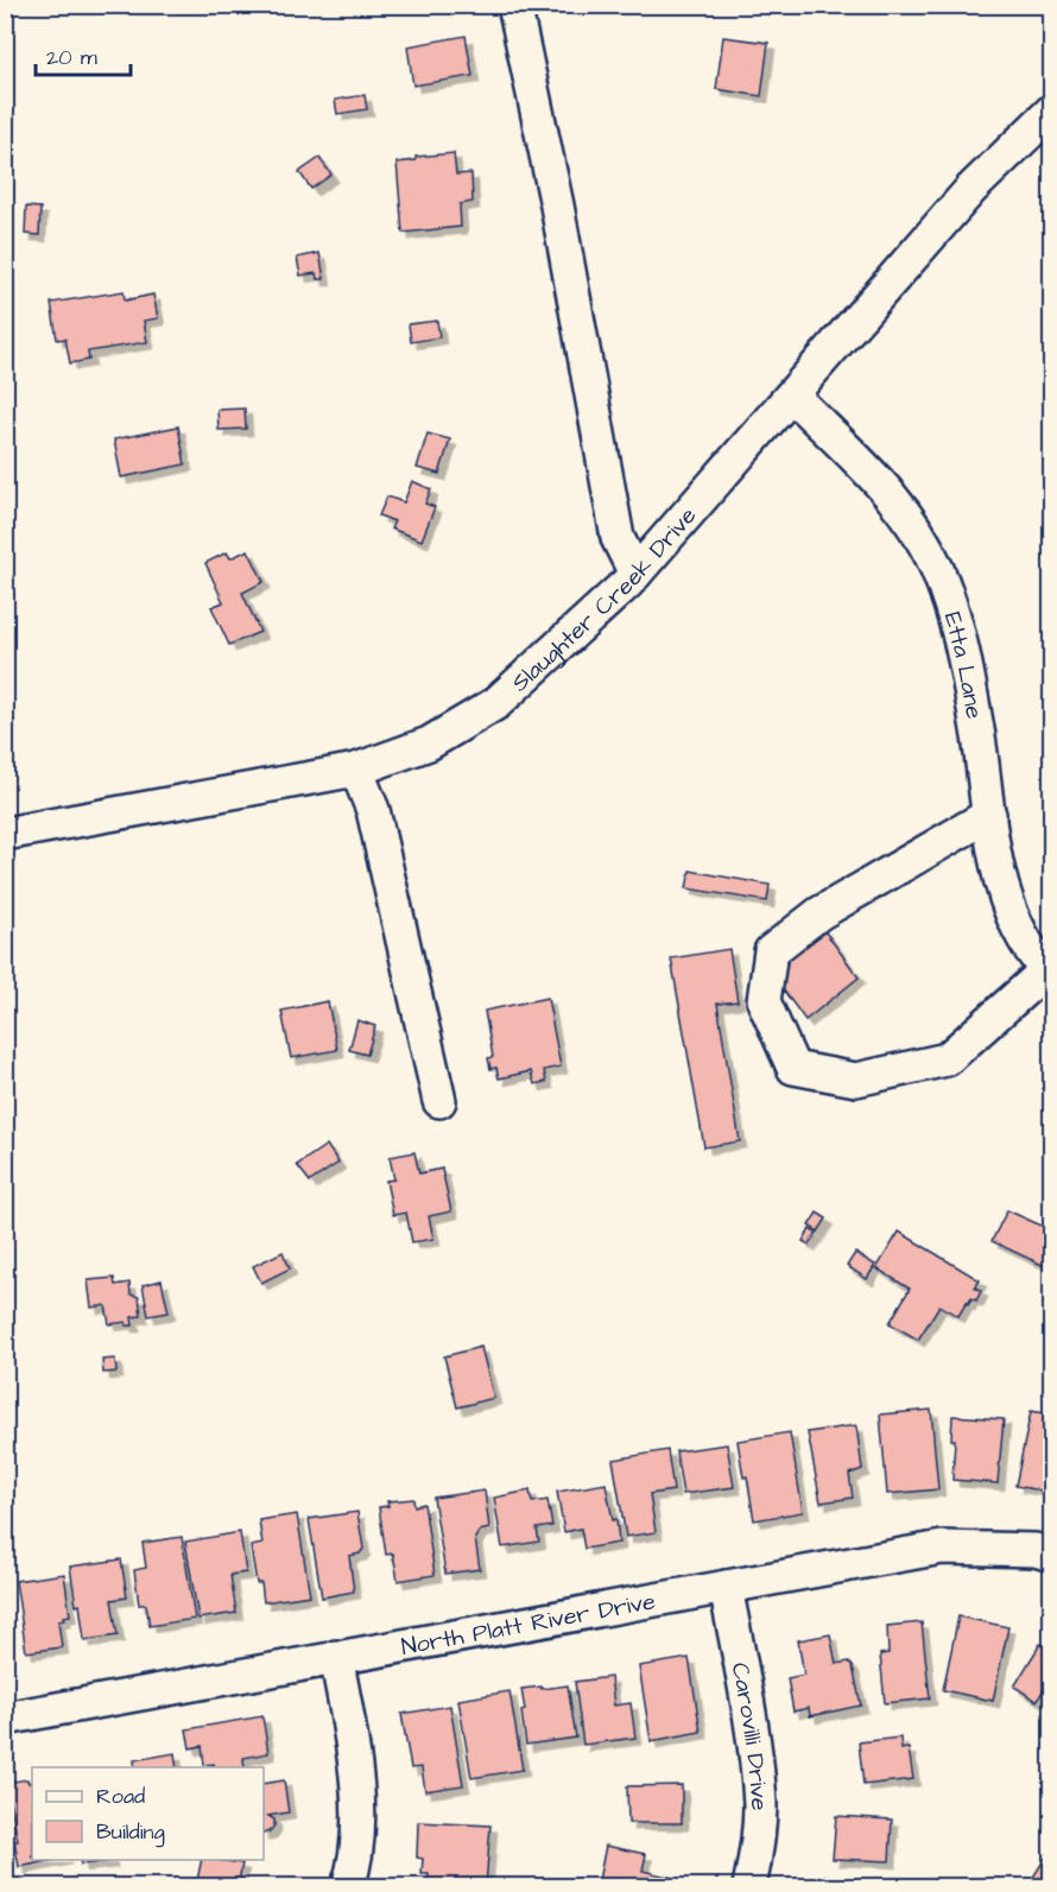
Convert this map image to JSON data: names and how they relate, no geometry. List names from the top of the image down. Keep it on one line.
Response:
{"streets":{"street":["Slaughter Creek Drive","Etta Lane","North Platt River Drive","Carovilli Drive"]},"crossings":[["Slaughter Creek Drive","Etta Lane"],["North Platt River Drive","Carovilli Drive"]],"legend":["Road","Building"],"scale_bar":"20 m"}
